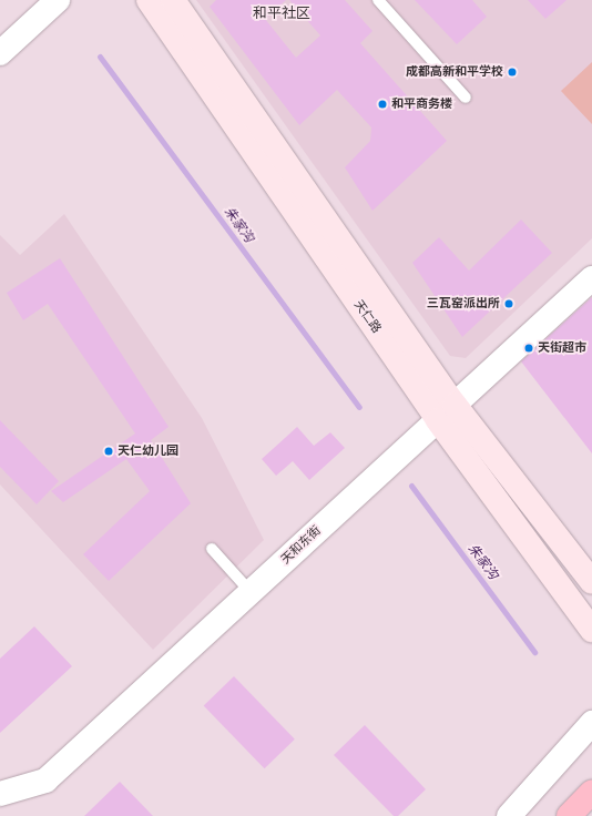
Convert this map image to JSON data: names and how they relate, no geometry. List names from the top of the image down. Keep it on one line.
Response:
{"streets":{"main road":["天仁路"],"street":["天和东街"]},"crossings":[["天仁路","天和东街"]],"districts":["和平社区"],"water":["朱家沟"],"places":["成都高新和平学校","和平商务楼","三瓦窑派出所","天街超市","天仁幼儿园"]}
